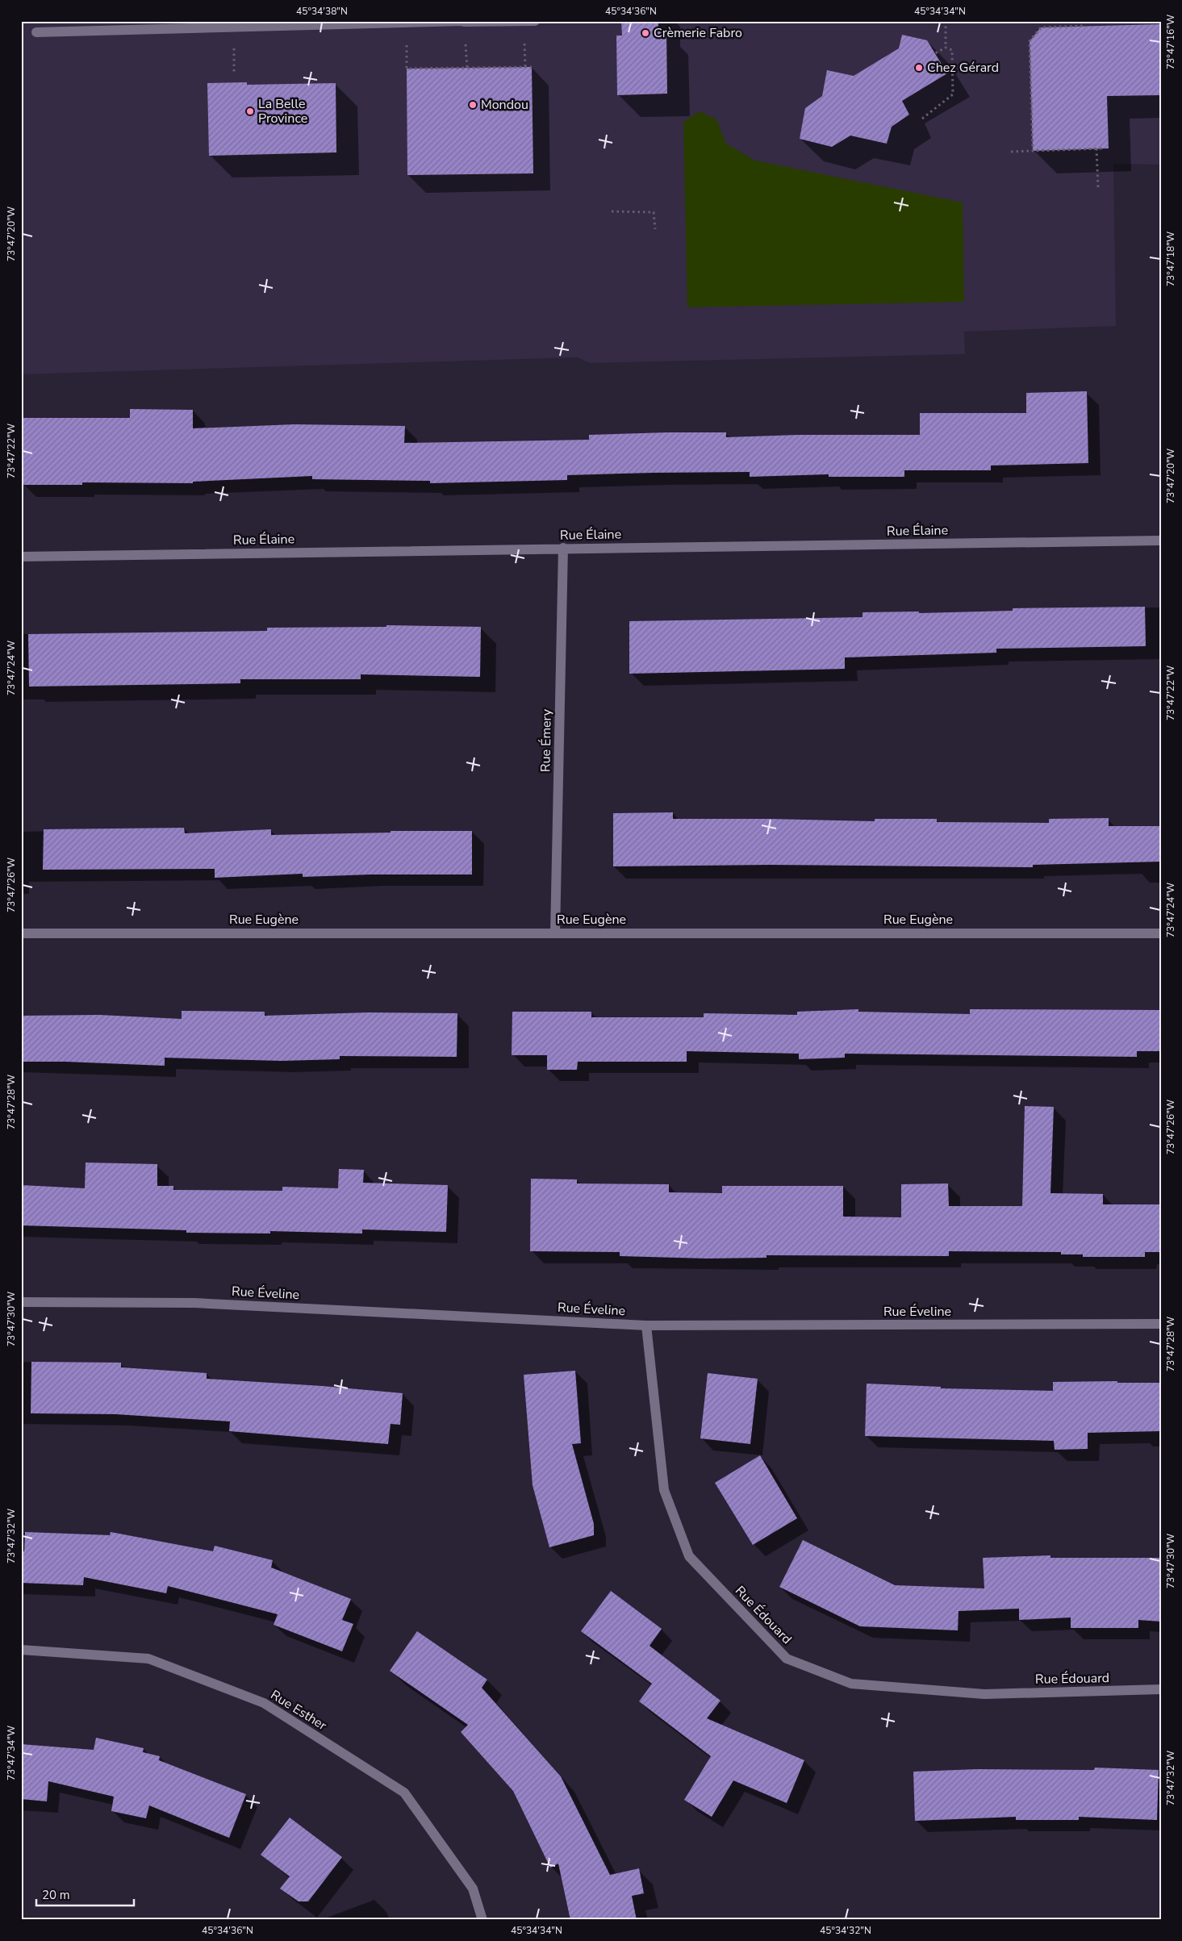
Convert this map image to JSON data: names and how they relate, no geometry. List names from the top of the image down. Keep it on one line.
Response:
{"streets":{"street":["Rue Élaine","Rue Émery","Rue Eugène","Rue Éveline","Rue Édouard","Rue Esther"]},"crossings":[["Rue Élaine","Rue Émery"],["Rue Émery","Rue Eugène"],["Rue Éveline","Rue Édouard"]],"places":["Crèmerie Fabro","Chez Gérard","Mondou","La Belle Province"],"scale_bar":"20 m","coordinates":["45°34'38\"N","45°34'36\"N","45°34'34\"N","73°47'16\"W","73°47'20\"W","73°47'18\"W","73°47'22\"W","73°47'24\"W","73°47'26\"W","73°47'28\"W","73°47'30\"W","73°47'32\"W","73°47'34\"W","45°34'32\"N"]}
